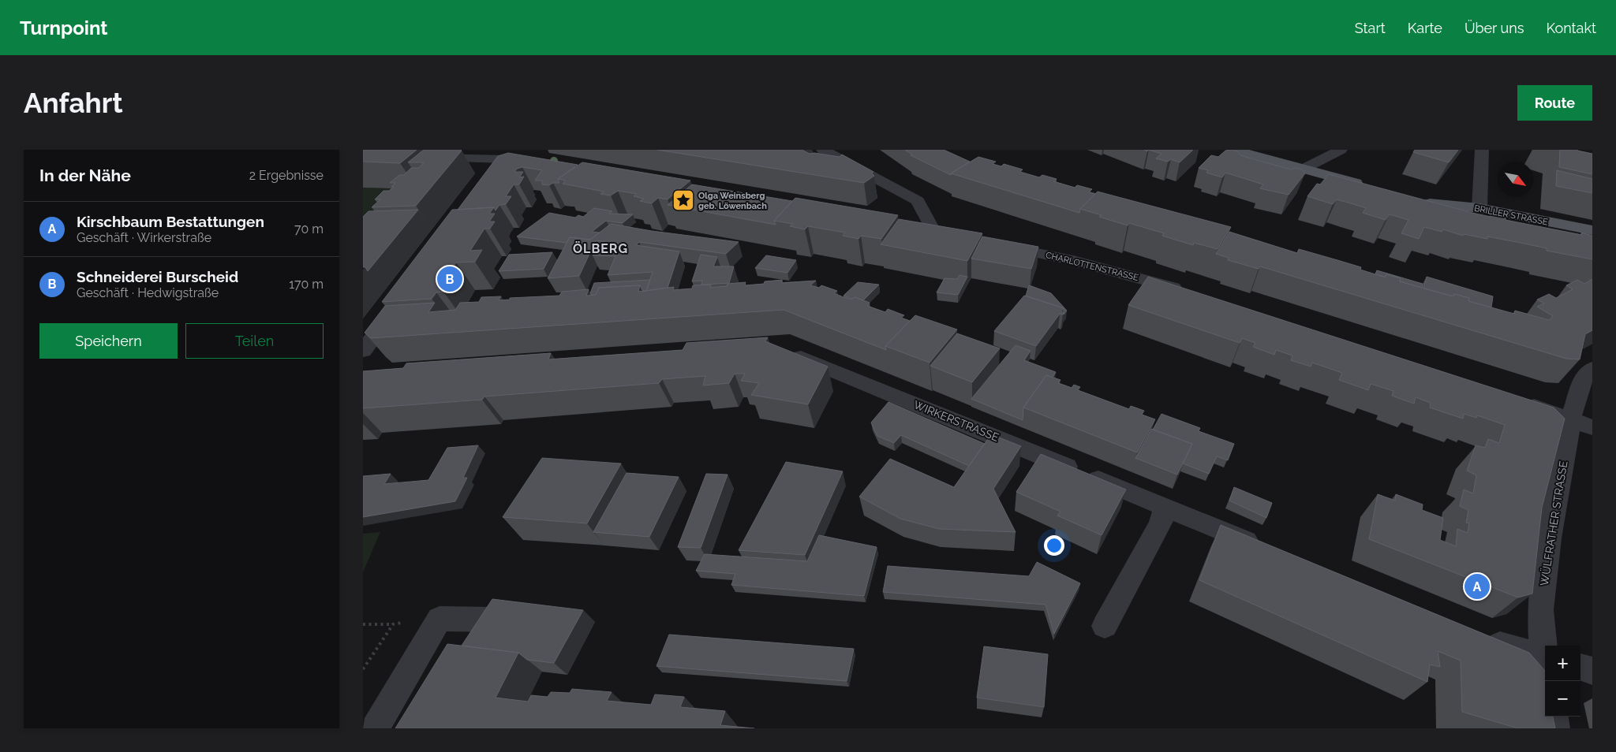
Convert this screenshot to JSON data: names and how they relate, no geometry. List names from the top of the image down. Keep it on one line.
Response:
{"streets":{"main road":["BRILLER STRASSE"],"street":["CHARLOTTENSTRASSE","WIRKERSTRASSE","WÜLFRATHER STRASSE"]},"districts":["ÖLBERG"],"places":{"place":["Olga Weinsberg geb. Löwenbach"]},"north":"bottom right","page":{"header":"Turnpoint","nav":["Start","Karte","Über uns","Kontakt"],"buttons":["Route",["Speichern","Teilen"]],"title":"Anfahrt","heading":["In der Nähe","2 Ergebnisse"],"list":[{"mark":"A","name":"Kirschbaum Bestattungen","note":"Geschäft · Wirkerstraße","value":"70 m"},{"mark":"B","name":"Schneiderei Burscheid","note":"Geschäft · Hedwigstraße","value":"170 m"}],"pins":["B","A"],"map_buttons":["+","−"]}}
